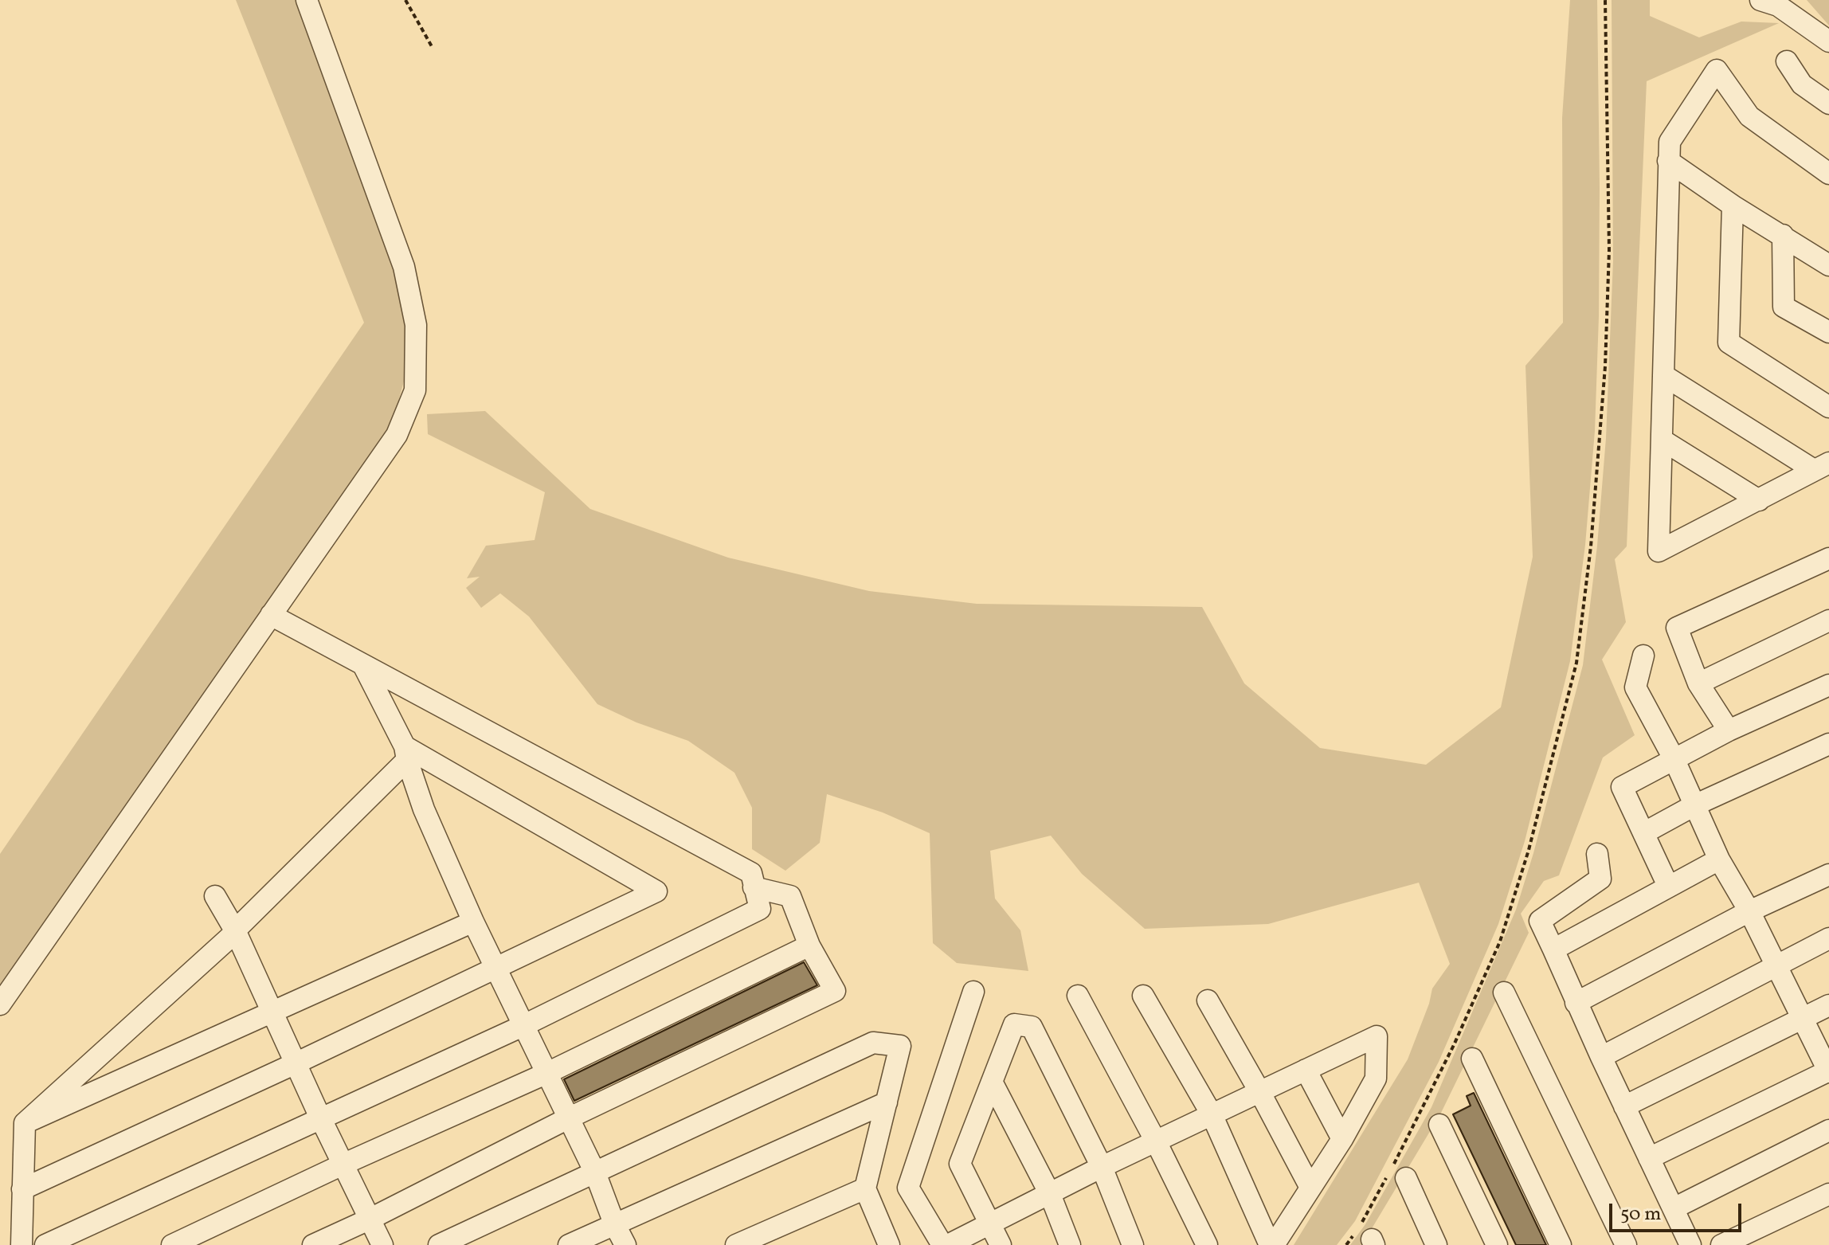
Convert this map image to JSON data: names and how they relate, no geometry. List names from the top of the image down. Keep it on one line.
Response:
{"scale_bar":"50 m"}
